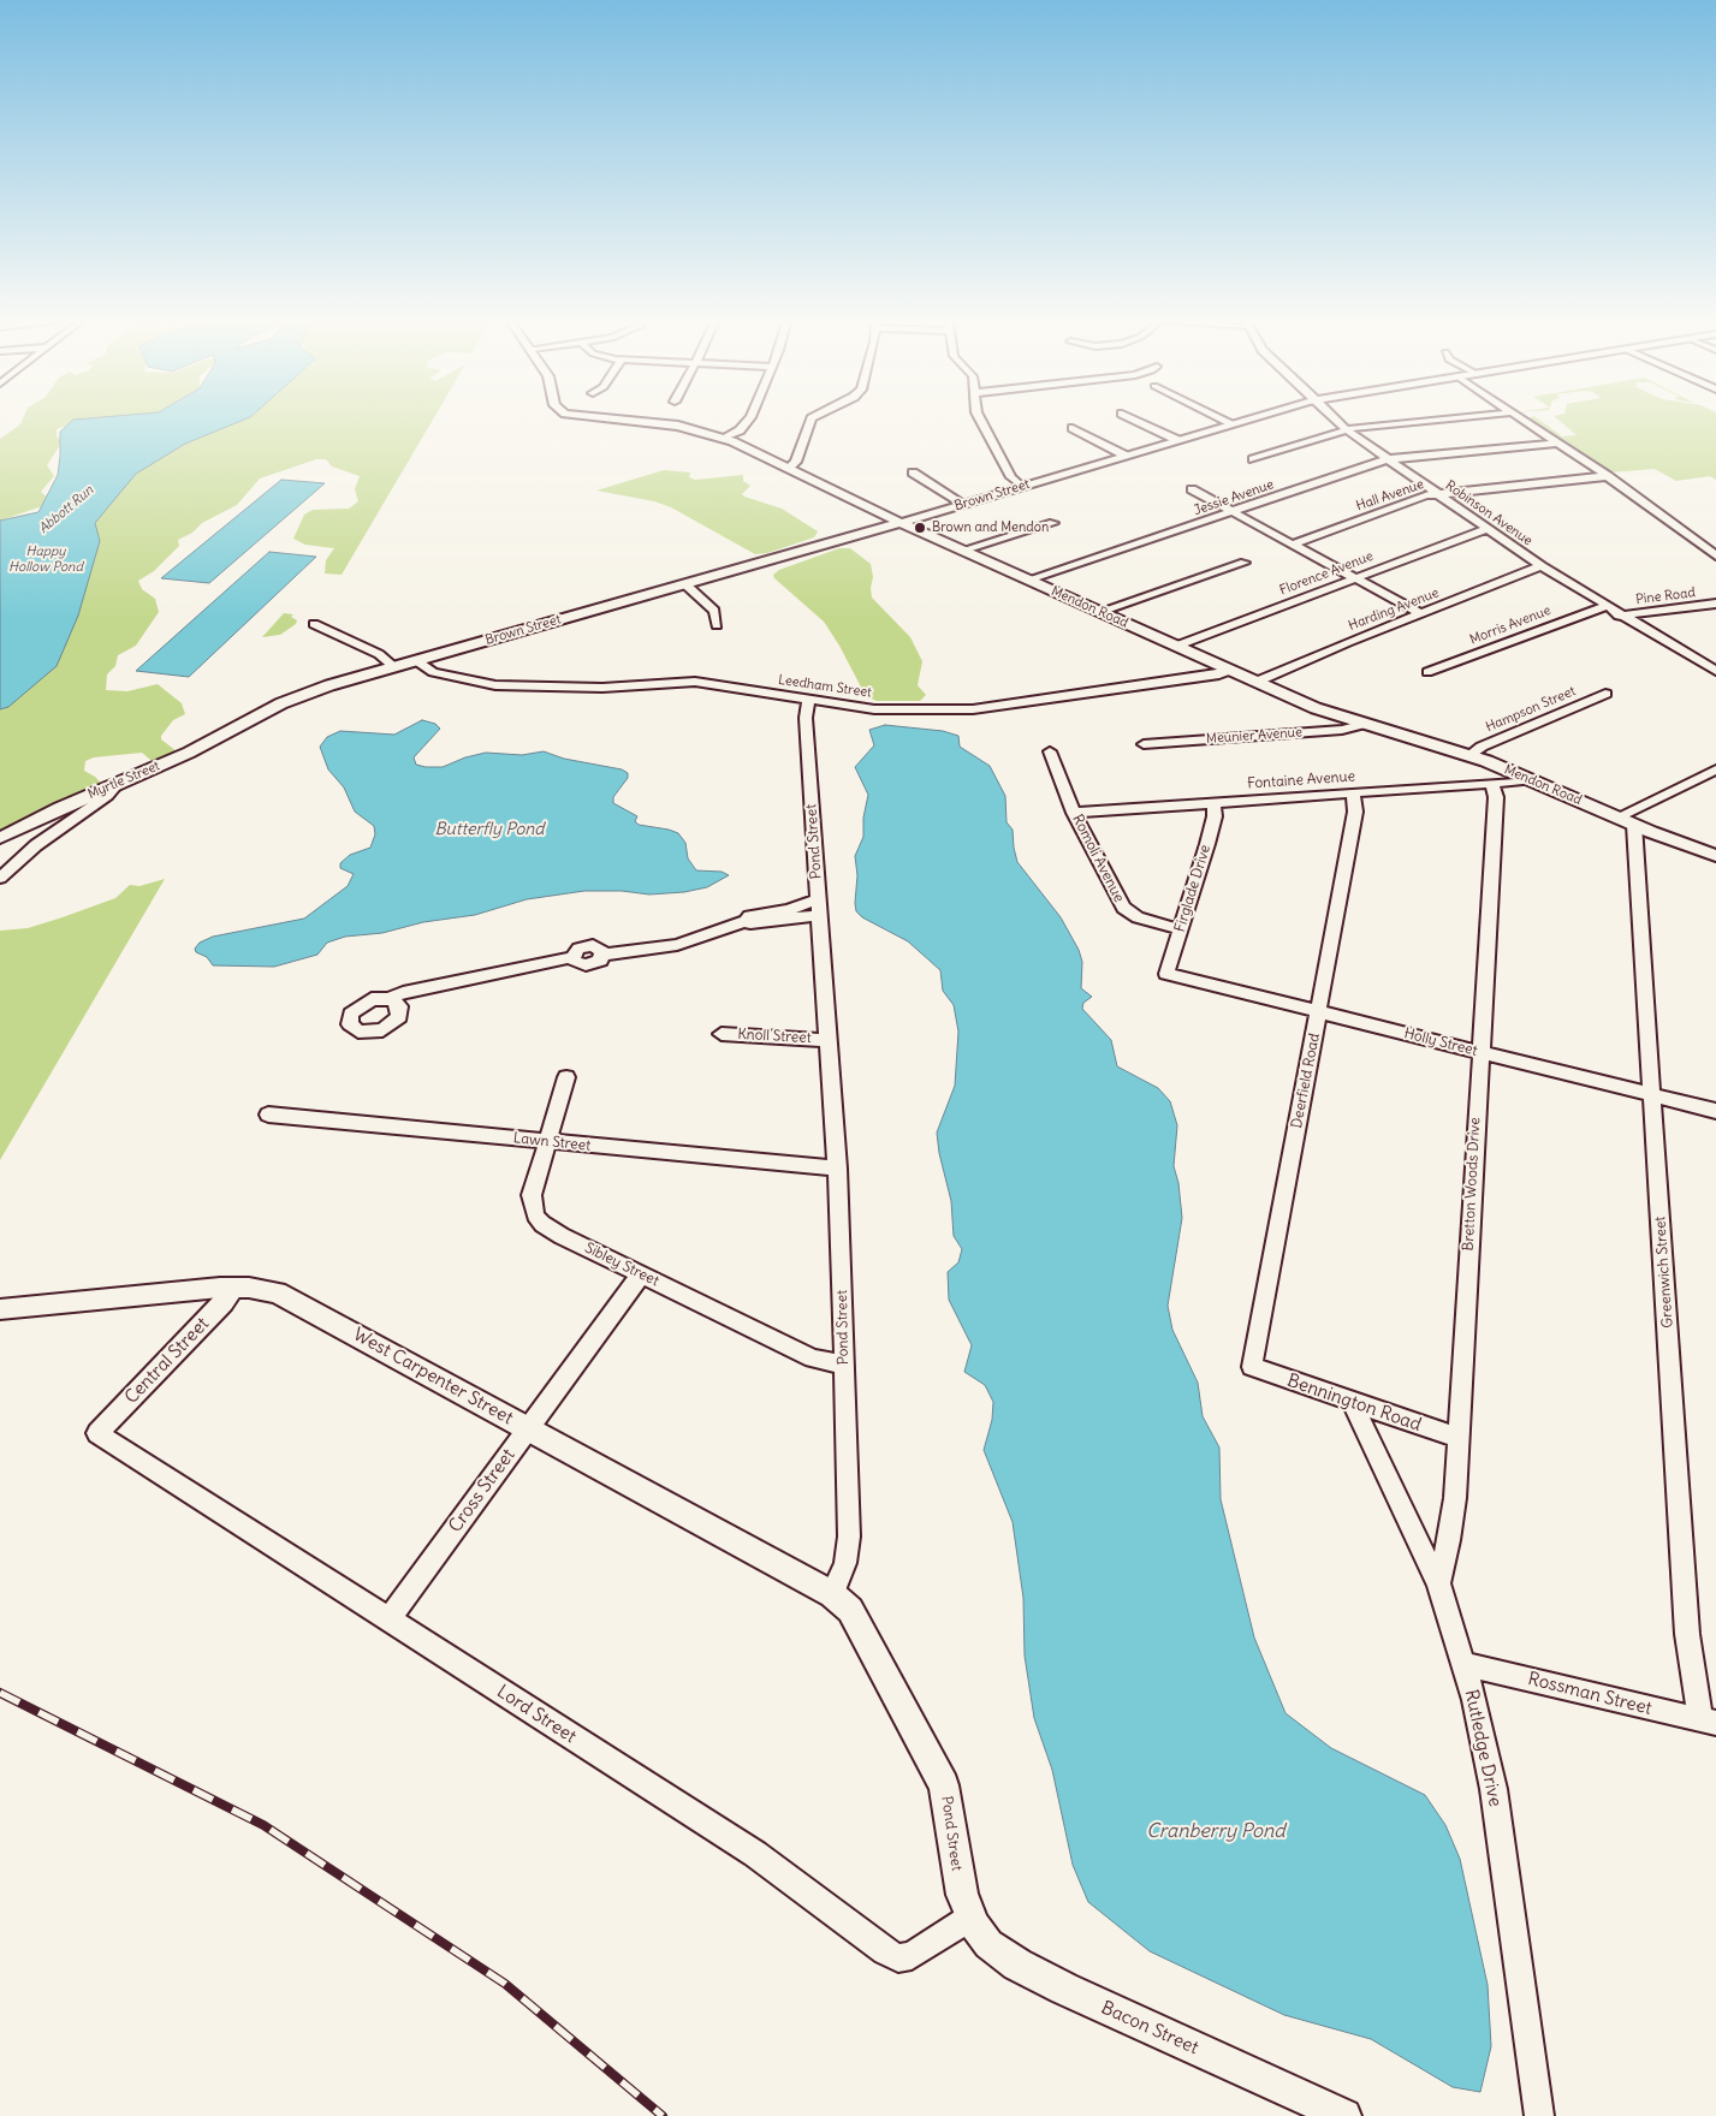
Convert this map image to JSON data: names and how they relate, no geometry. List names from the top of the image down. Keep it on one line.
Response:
{"streets":{"street":["Brown Street","Hall Avenue","Jessie Avenue","Robinson Avenue","Florence Avenue","Pine Road","Mendon Road","Harding Avenue","Morris Avenue","Leedham Street","Hampson Street","Meunier Avenue","Myrtle Street","Fontaine Avenue","Pond Street","Romoli Avenue","Firglade Drive","Knoll Street","Holly Street","Deerfield Road","Lawn Street","Bretton Woods Drive","Sibley Street","Greenwich Street","Central Street","West Carpenter Street","Bennington Road","Cross Street","Rossman Street","Lord Street","Rutledge Drive","Bacon Street"]},"crossings":[["Brown Street","Mendon Road"],["Brown Street","Leedham Street"],["Brown Street","Myrtle Street"],["Hall Avenue","Robinson Avenue"],["Jessie Avenue","Robinson Avenue"],["Jessie Avenue","Mendon Road"],["Robinson Avenue","Florence Avenue"],["Robinson Avenue","Pine Road"],["Robinson Avenue","Harding Avenue"],["Robinson Avenue","Morris Avenue"],["Florence Avenue","Mendon Road"],["Mendon Road","Harding Avenue"],["Mendon Road","Leedham Street"],["Mendon Road","Hampson Street"],["Mendon Road","Meunier Avenue"],["Mendon Road","Fontaine Avenue"],["Mendon Road","Greenwich Street"],["Leedham Street","Pond Street"],["Fontaine Avenue","Romoli Avenue"],["Fontaine Avenue","Firglade Drive"],["Fontaine Avenue","Deerfield Road"],["Fontaine Avenue","Bretton Woods Drive"],["Pond Street","Knoll Street"],["Pond Street","Lawn Street"],["Pond Street","Sibley Street"],["Pond Street","West Carpenter Street"],["Pond Street","Lord Street"],["Pond Street","Bacon Street"],["Romoli Avenue","Firglade Drive"],["Firglade Drive","Holly Street"],["Holly Street","Deerfield Road"],["Holly Street","Bretton Woods Drive"],["Holly Street","Greenwich Street"],["Deerfield Road","Bennington Road"],["Lawn Street","Sibley Street"],["Bretton Woods Drive","Bennington Road"],["Bretton Woods Drive","Rutledge Drive"],["Sibley Street","Cross Street"],["Greenwich Street","Rossman Street"],["Central Street","West Carpenter Street"],["Central Street","Lord Street"],["West Carpenter Street","Cross Street"],["Bennington Road","Rutledge Drive"],["Cross Street","Lord Street"],["Rossman Street","Rutledge Drive"],["Lord Street","Bacon Street"]],"water":["Abbott Run","Happy Hollow Pond","Butterfly Pond","Cranberry Pond"],"places":["Brown and Mendon"]}
